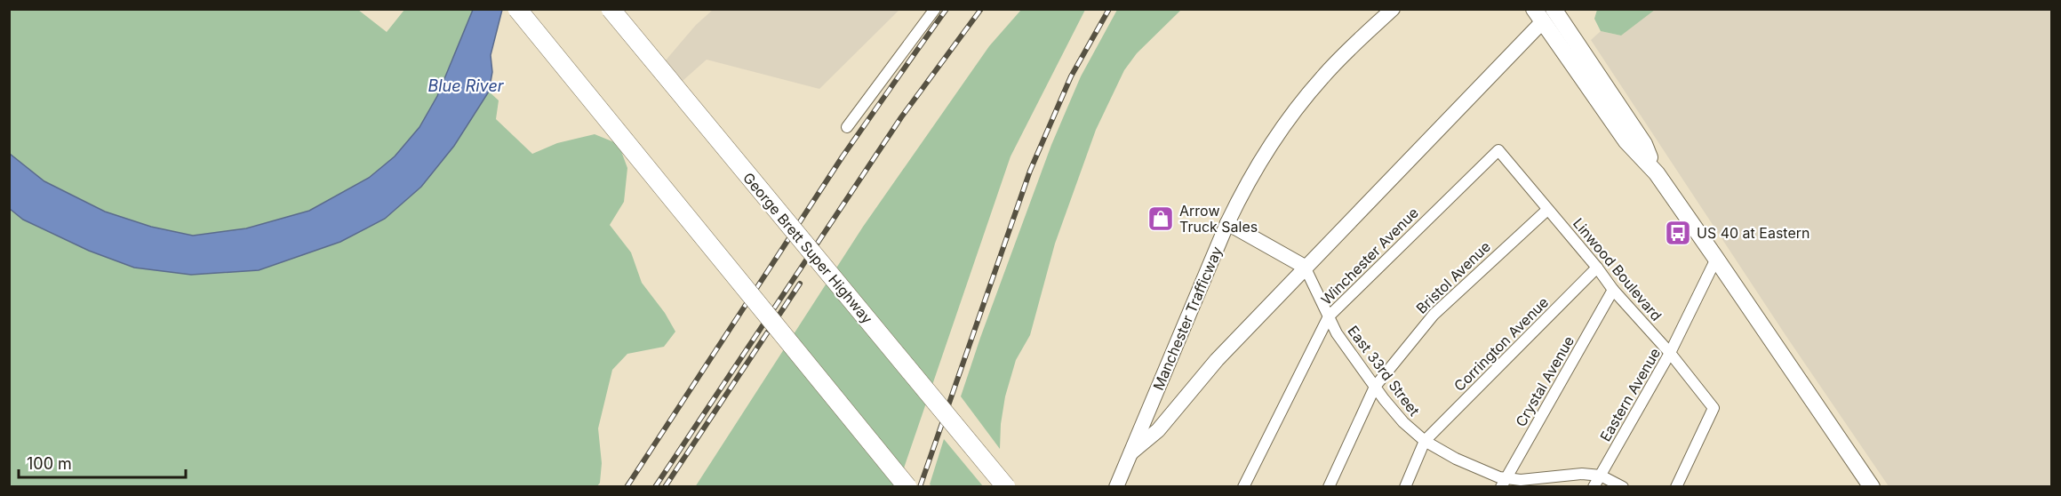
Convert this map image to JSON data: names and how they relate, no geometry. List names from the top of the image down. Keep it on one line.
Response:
{"streets":{"highway":["George Brett Super Highway"],"main road":["Manchester Trafficway"],"street":["Winchester Avenue","Linwood Boulevard","Bristol Avenue","Corrington Avenue","East 33rd Street","Crystal Avenue","Eastern Avenue"]},"crossings":[["Winchester Avenue","Linwood Boulevard"],["Winchester Avenue","East 33rd Street"],["Linwood Boulevard","Bristol Avenue"],["Linwood Boulevard","Corrington Avenue"],["Linwood Boulevard","Crystal Avenue"],["Linwood Boulevard","Eastern Avenue"],["Bristol Avenue","East 33rd Street"],["Corrington Avenue","East 33rd Street"],["East 33rd Street","Crystal Avenue"],["East 33rd Street","Eastern Avenue"]],"water":["Blue River"],"places":{"shop":["Arrow Truck Sales"],"bus stop":["US 40 at Eastern"]},"scale_bar":"100 m"}
